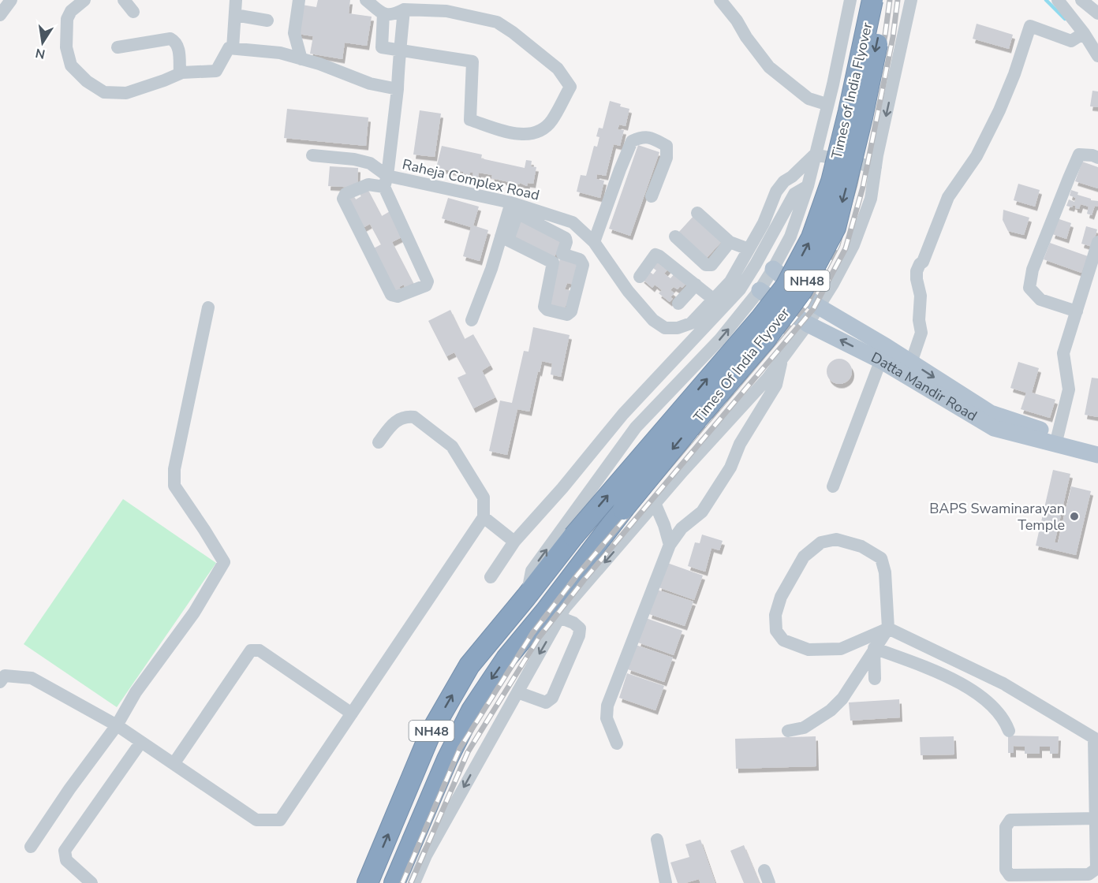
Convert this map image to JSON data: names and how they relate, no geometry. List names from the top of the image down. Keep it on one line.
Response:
{"streets":{"highway":["Times of India Flyover","NH48","Times Of India Flyover"],"main road":["Datta Mandir Road"],"street":["Raheja Complex Road"]},"crossings":[["Times of India Flyover","Times Of India Flyover"],["NH48","Times Of India Flyover"]],"places":["BAPS Swaminarayan Temple"],"north":"bottom"}
